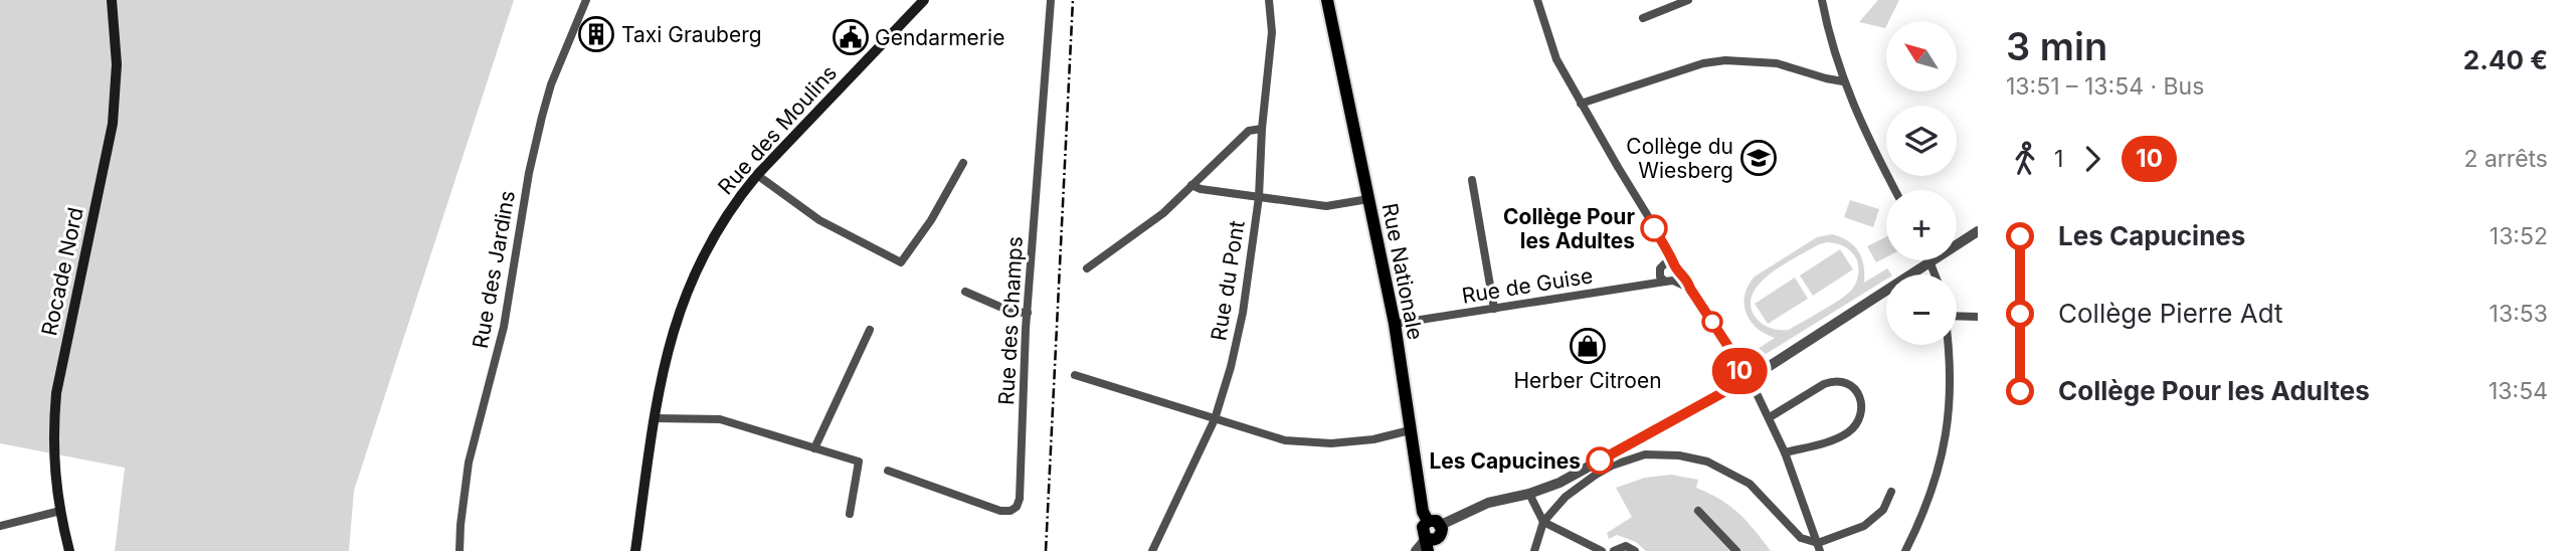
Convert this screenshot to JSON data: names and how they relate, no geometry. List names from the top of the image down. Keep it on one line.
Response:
{"streets":{"main road":["Rue des Moulins","Rocade Nord","Rue Nationale"],"street":["Rue des Jardins","Rue du Pont","Rue de Guise","Rue des Champs"]},"crossings":[["Rue Nationale","Rue de Guise"]],"places":{"building":["Taxi Grauberg"],"public building":["Gendarmerie"],"school or university":["Collège du Wiesberg"],"other":["Collège Pour les Adultes","Les Capucines"],"shop":["Herber Citroen"]},"lines":["bus line 10"],"north":"top left","page":{"on_map":"10","heading":["3 min","13:51 – 13:54 · Bus","2.40 €"],"map_buttons":["+","−"],"legs":["1","10","2 arrêts"],"list":[{"name":"Les Capucines","value":"13:52"},{"name":"Collège Pierre Adt","value":"13:53"},{"name":"Collège Pour les Adultes","value":"13:54"}]}}
